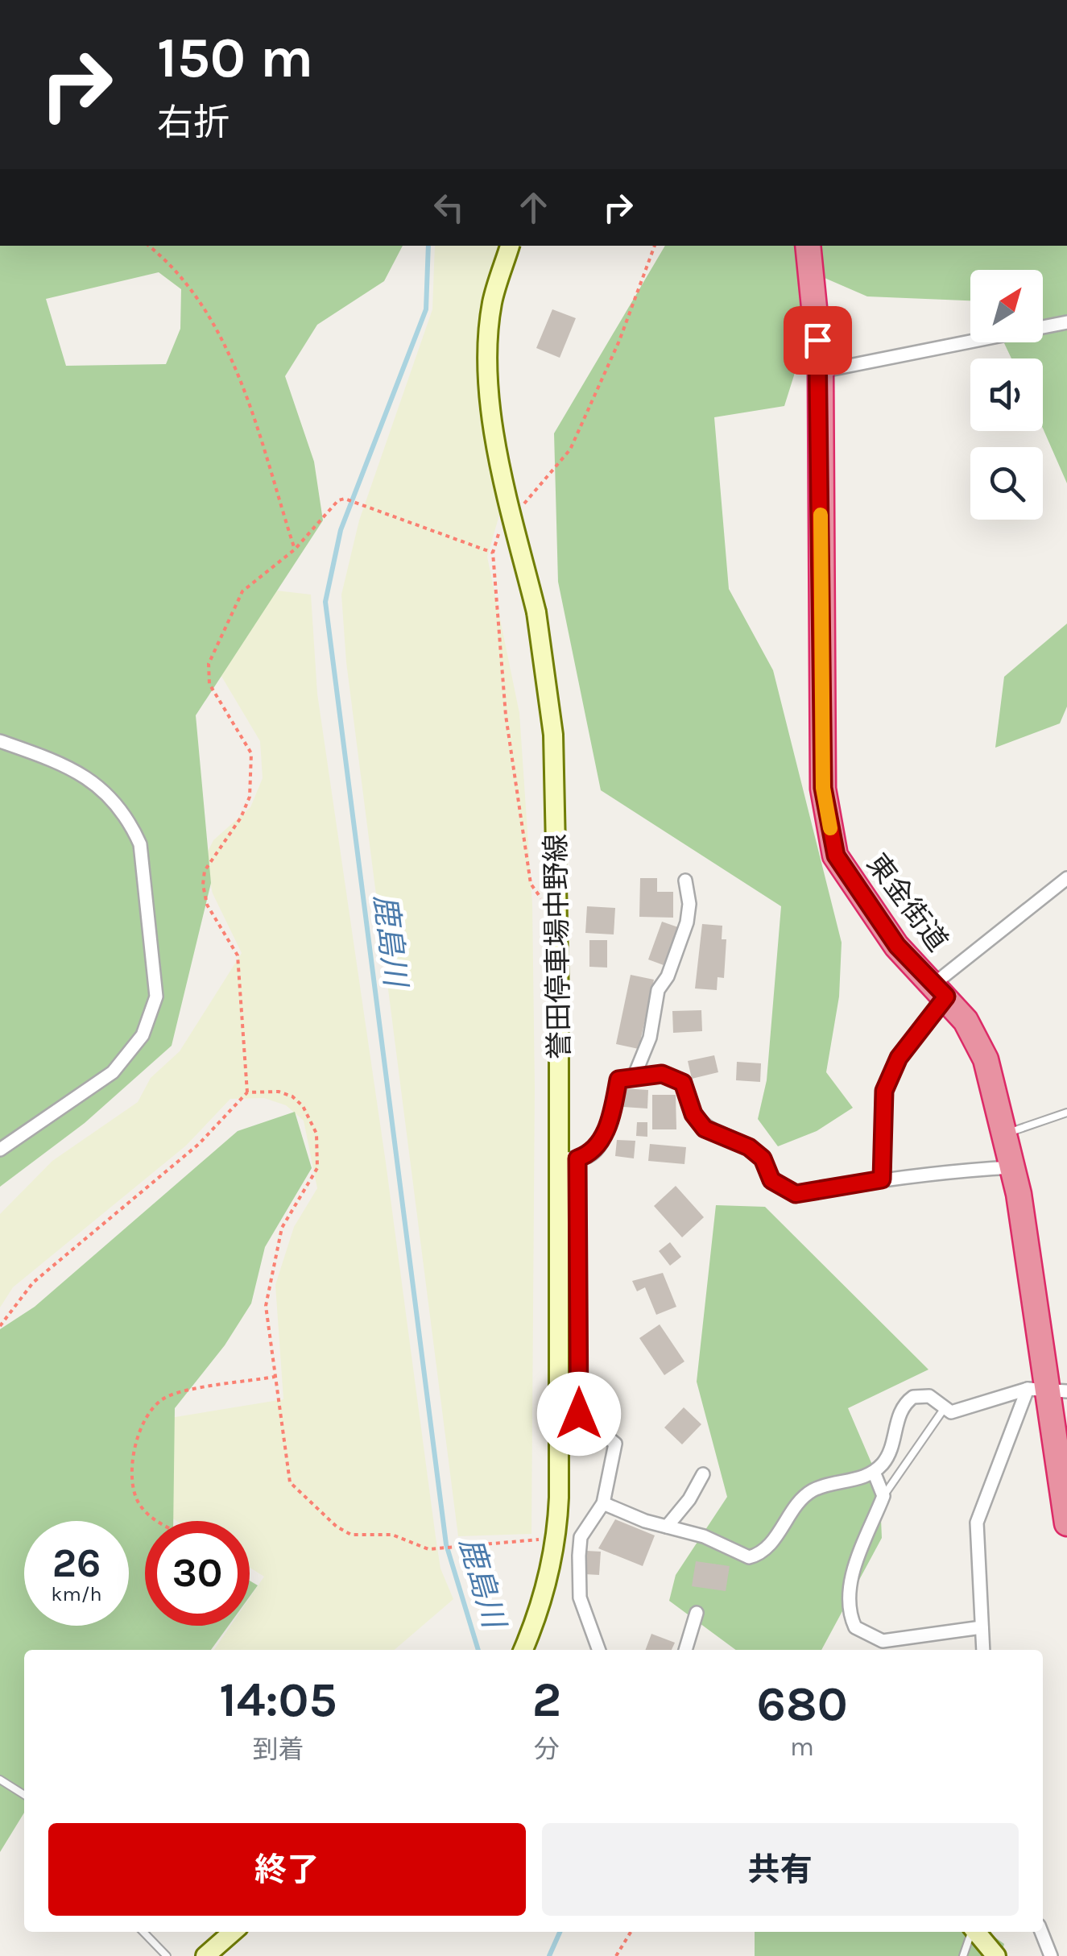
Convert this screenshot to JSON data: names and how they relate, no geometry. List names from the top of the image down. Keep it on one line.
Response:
{"streets":{"highway":["東金街道"],"main road":["誉田停車場中野線"]},"water":["鹿島川"],"north":"top right","page":{"turn":["150 m","右折"],"speed":"26 km/h","limit":"30","eta":["14:05","到着","2","分","680","m"],"buttons":["終了","共有"]}}
